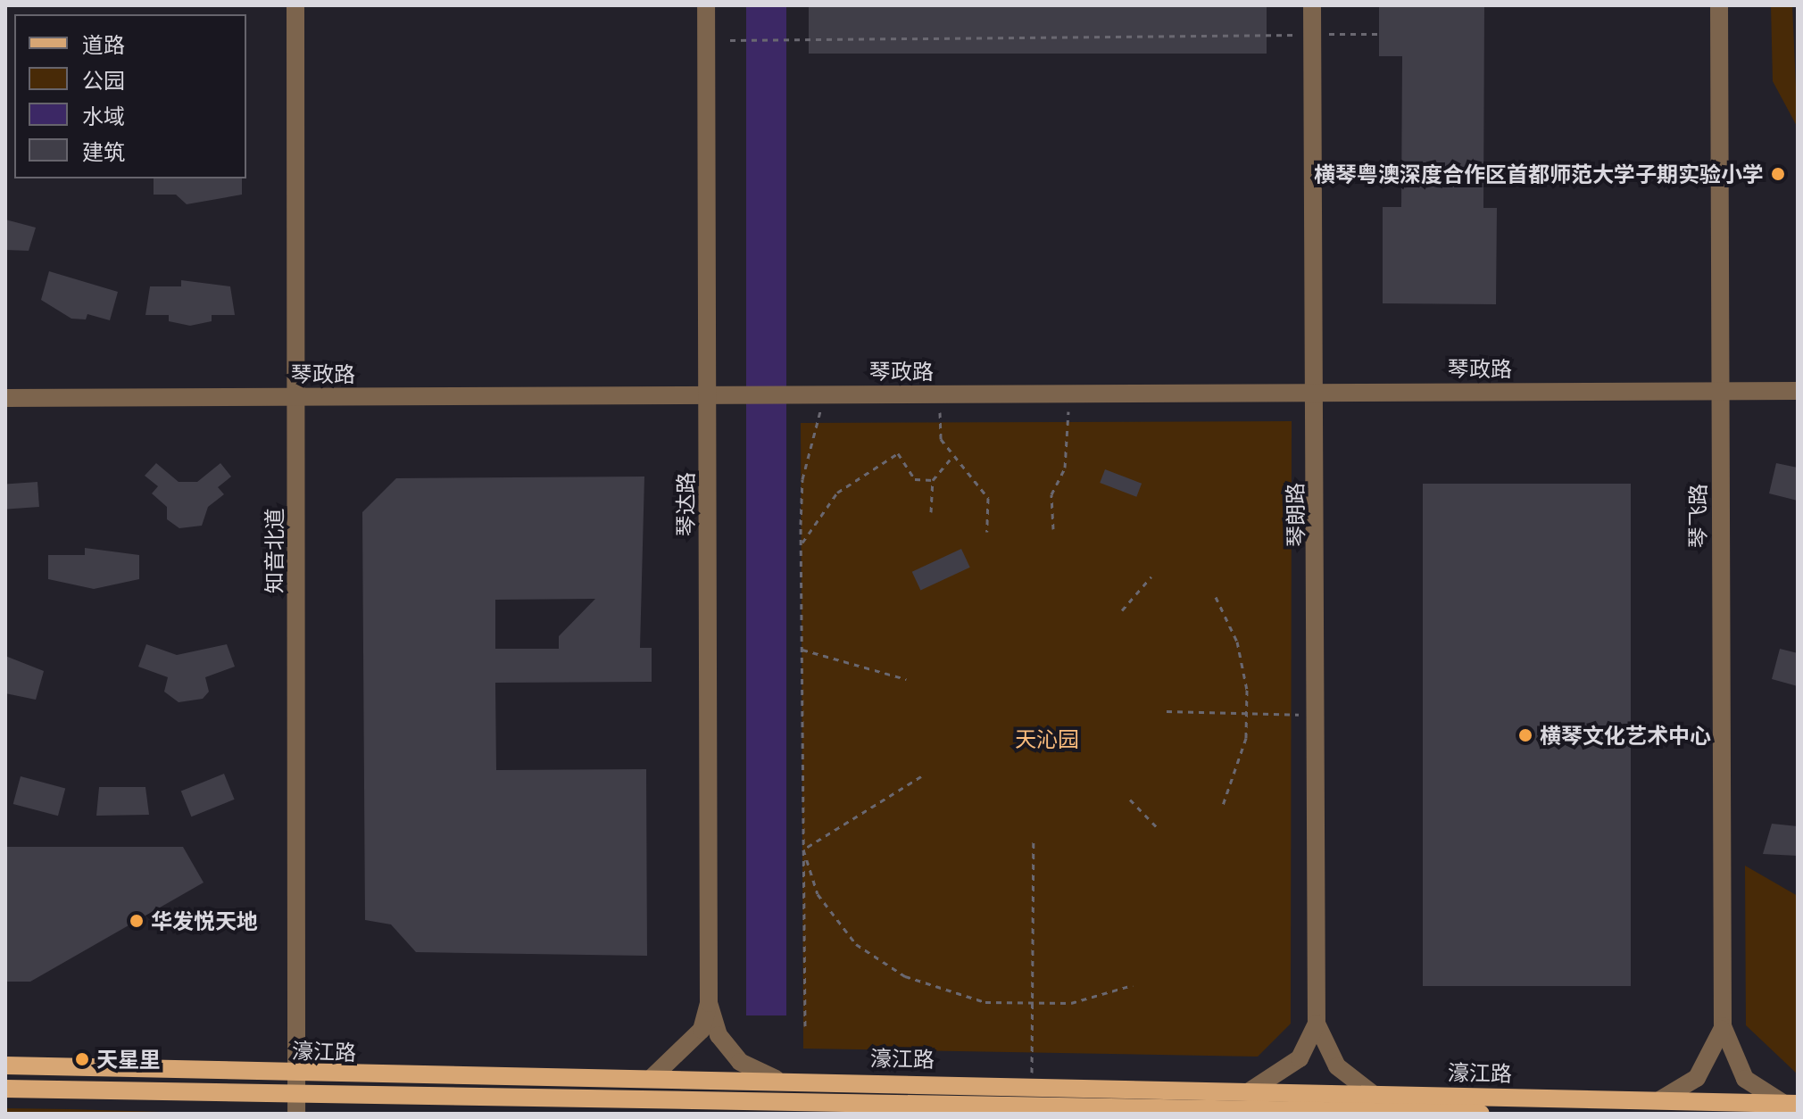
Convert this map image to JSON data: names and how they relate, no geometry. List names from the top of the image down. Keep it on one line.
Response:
{"streets":{"main road":["濠江路"],"street":["琴政路","琴达路","琴朗路","琴飞路","知音北道"]},"crossings":[["琴政路","琴达路"],["琴政路","琴朗路"],["琴政路","琴飞路"],["琴政路","知音北道"],["知音北道","濠江路"]],"parks":["天沁园"],"places":["横琴粤澳深度合作区首都师范大学子期实验小学","横琴文化艺术中心","华发悦天地","天星里"],"legend":["道路","公园","水域","建筑"]}
